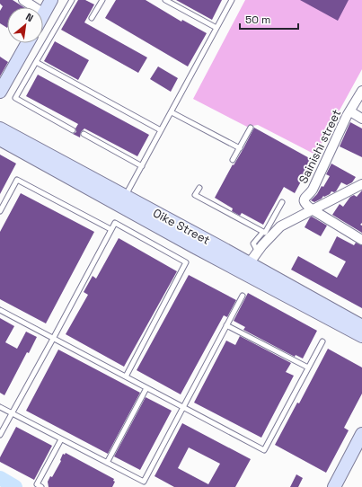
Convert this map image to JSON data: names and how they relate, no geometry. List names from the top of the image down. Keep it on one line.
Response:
{"streets":{"street":["Sainishi street","Oike Street"]},"scale_bar":"50 m","north":"top right"}
